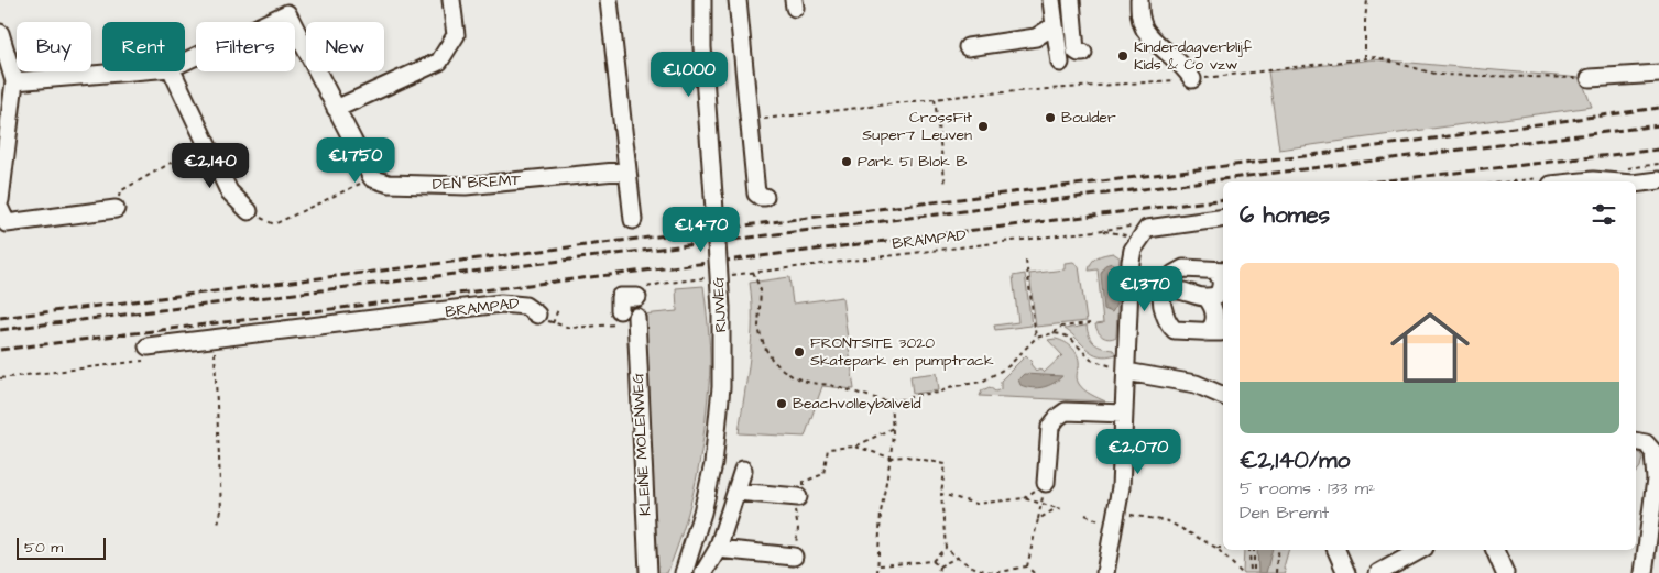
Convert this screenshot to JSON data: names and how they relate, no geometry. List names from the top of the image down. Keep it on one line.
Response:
{"streets":{"street":["DEN BREMT","RIJWEG","KLEINE MOLENWEG"],"path":["BRAMPAD"]},"crossings":[["BRAMPAD","KLEINE MOLENWEG"]],"places":["Kinderdagverblijf Kids & Co vzw","Boulder","CrossFit Super7 Leuven","Park 51 Blok B","FRONTSITE 3020 Skatepark en pumptrack","Beachvolleybalveld"],"scale_bar":"50 m","page":{"chip":["Buy","Rent","Filters","New"],"price":["€1,000","€1,750","€2,140","€1,470","€1,370","€2,070"],"heading":"6 homes","list":[{"name":"€2,140/mo","note":"5 rooms · 133 m² · Den Bremt"}],"scale":"50 m"}}
